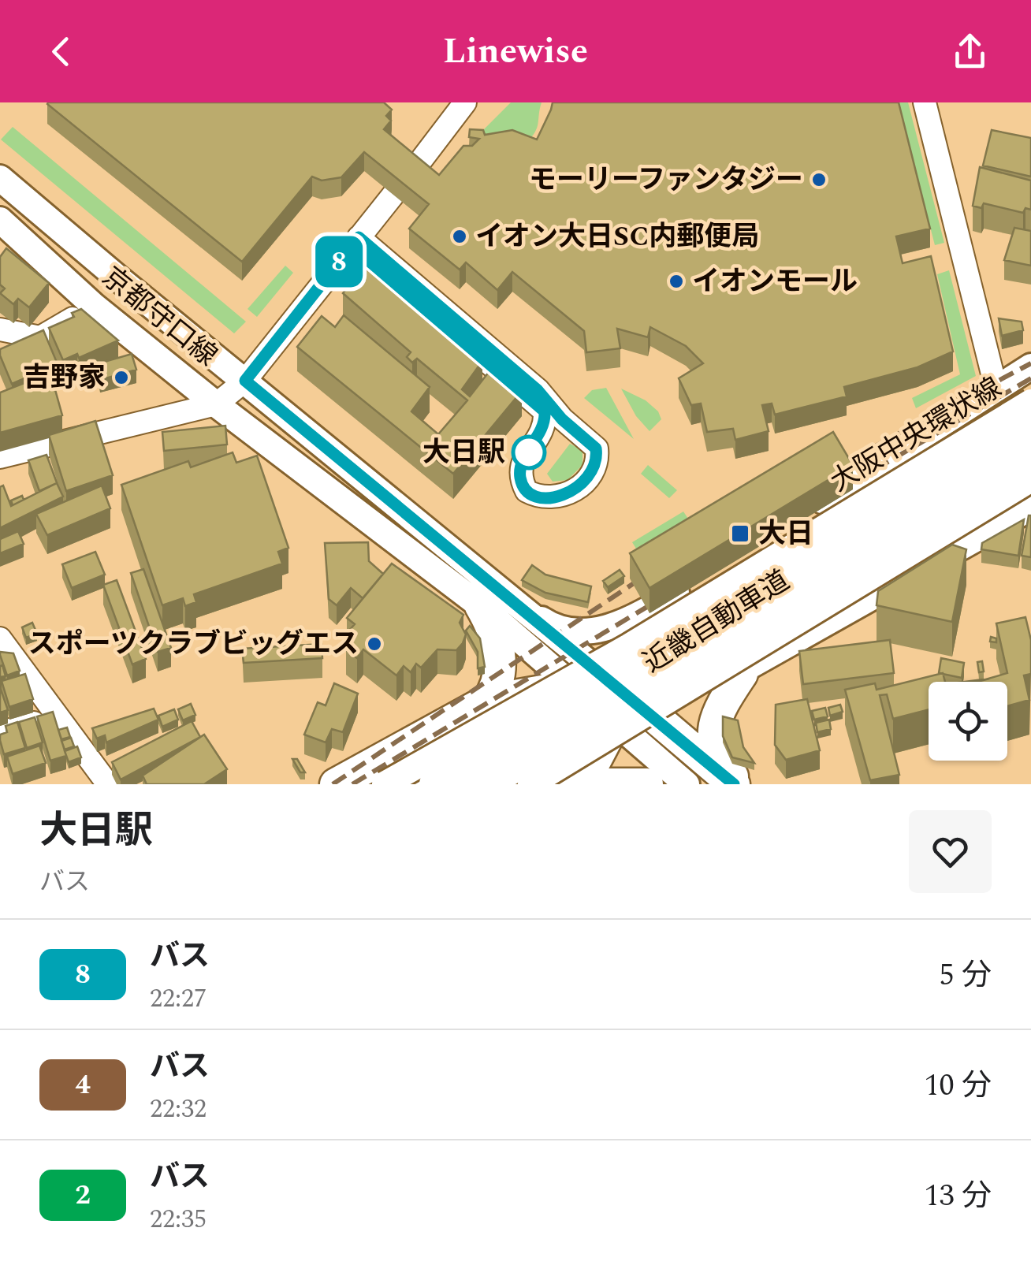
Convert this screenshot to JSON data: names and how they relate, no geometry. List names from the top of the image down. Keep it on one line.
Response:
{"streets":{"highway":["近畿自動車道"],"main road":["京都守口線","大阪中央環状線"]},"places":{"other":["モーリーファンタジー","イオン大日SC内郵便局","イオンモール","吉野家","大日駅","スポーツクラブビッグエス"],"transit":["大日"]},"lines":["bus line 8"],"page":{"header":"Linewise","on_map":"8","heading":["大日駅","バス"],"list":[{"mark":"8","name":"バス","note":"22:27","value":"5 分"},{"mark":"4","name":"バス","note":"22:32","value":"10 分"},{"mark":"2","name":"バス","note":"22:35","value":"13 分"}]}}
